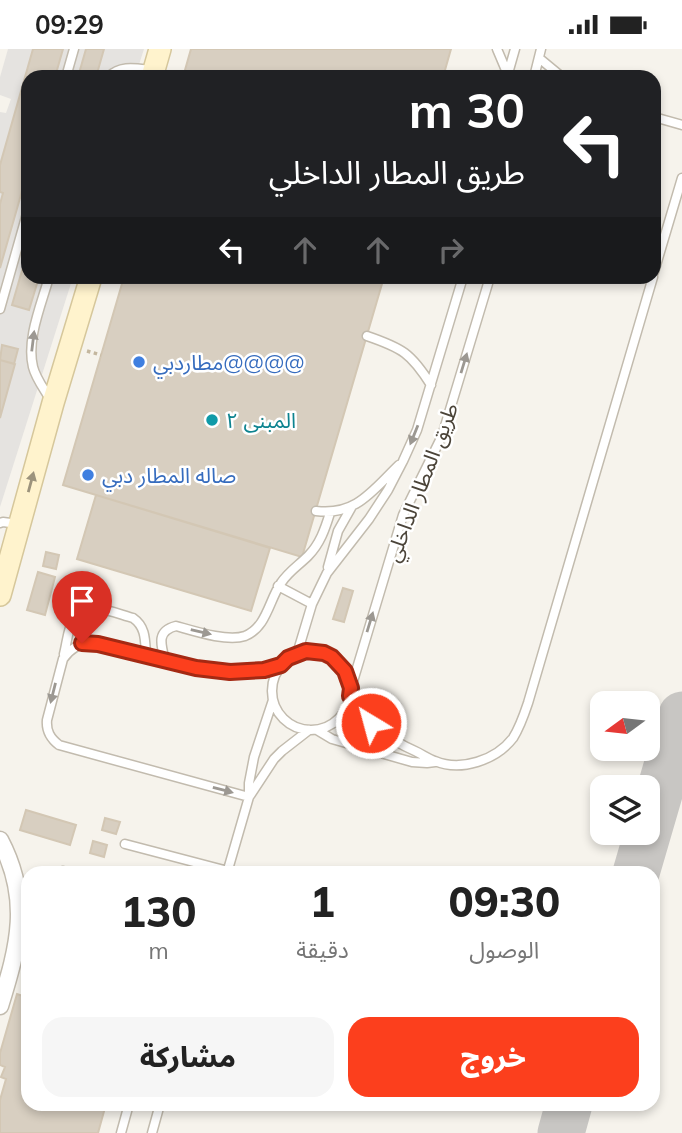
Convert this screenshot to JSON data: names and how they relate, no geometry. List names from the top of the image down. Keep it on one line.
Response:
{"streets":{"lane":["طريق المطار الداخلي"]},"places":["مطاردبي@@@@","المبنى ٢","صاله المطار دبي"],"north":"left","page":{"status":"09:29","turn":["30 m","طريق المطار الداخلي"],"eta":["09:30","الوصول","1","دقيقة","130","m"],"buttons":["خروج","مشاركة"]}}
